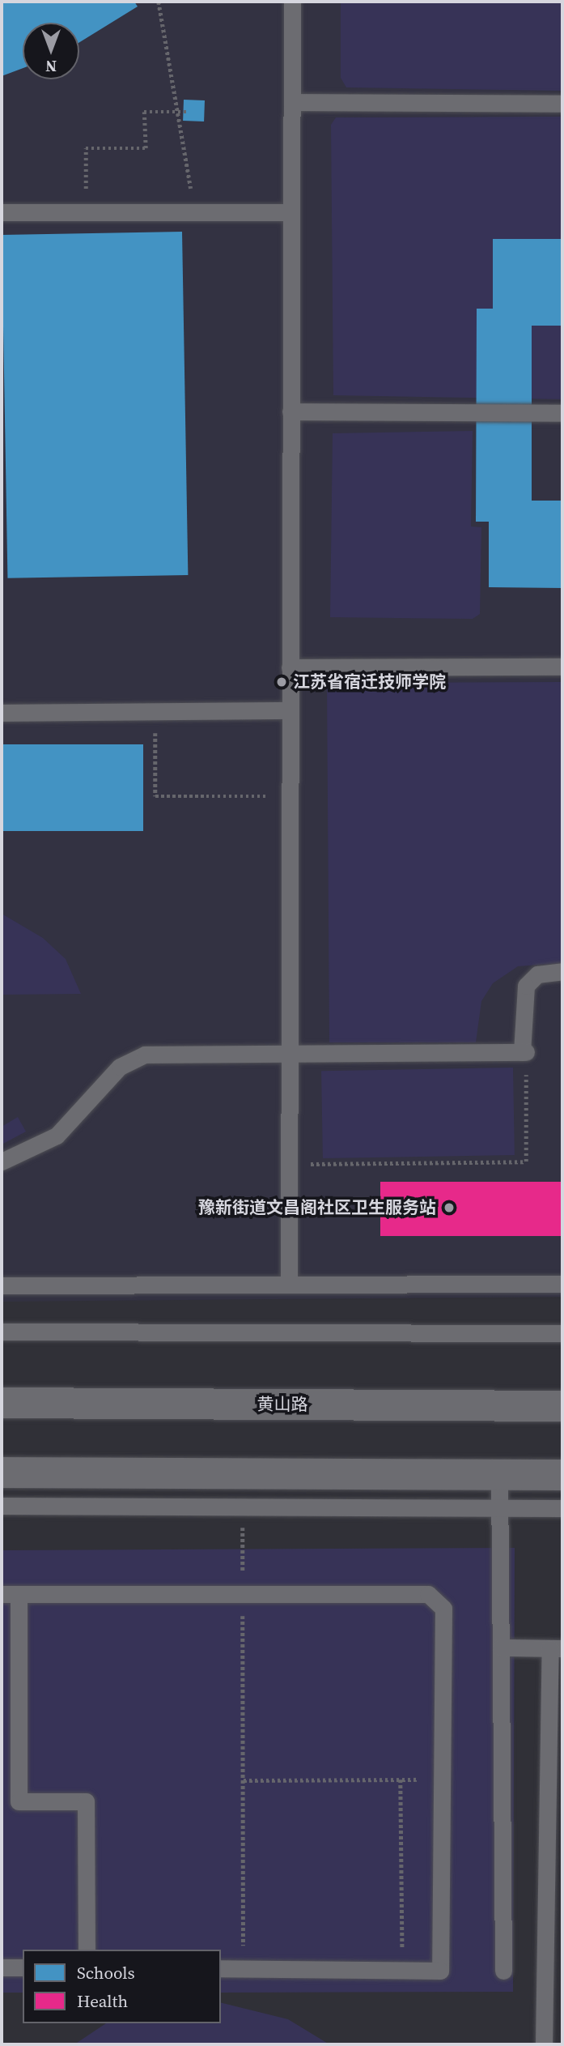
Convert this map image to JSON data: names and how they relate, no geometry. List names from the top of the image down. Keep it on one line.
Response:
{"streets":{"main road":["黄山路"]},"places":["江苏省宿迁技师学院","豫新街道文昌阁社区卫生服务站"],"legend":["Schools","Health"],"north":"bottom"}
